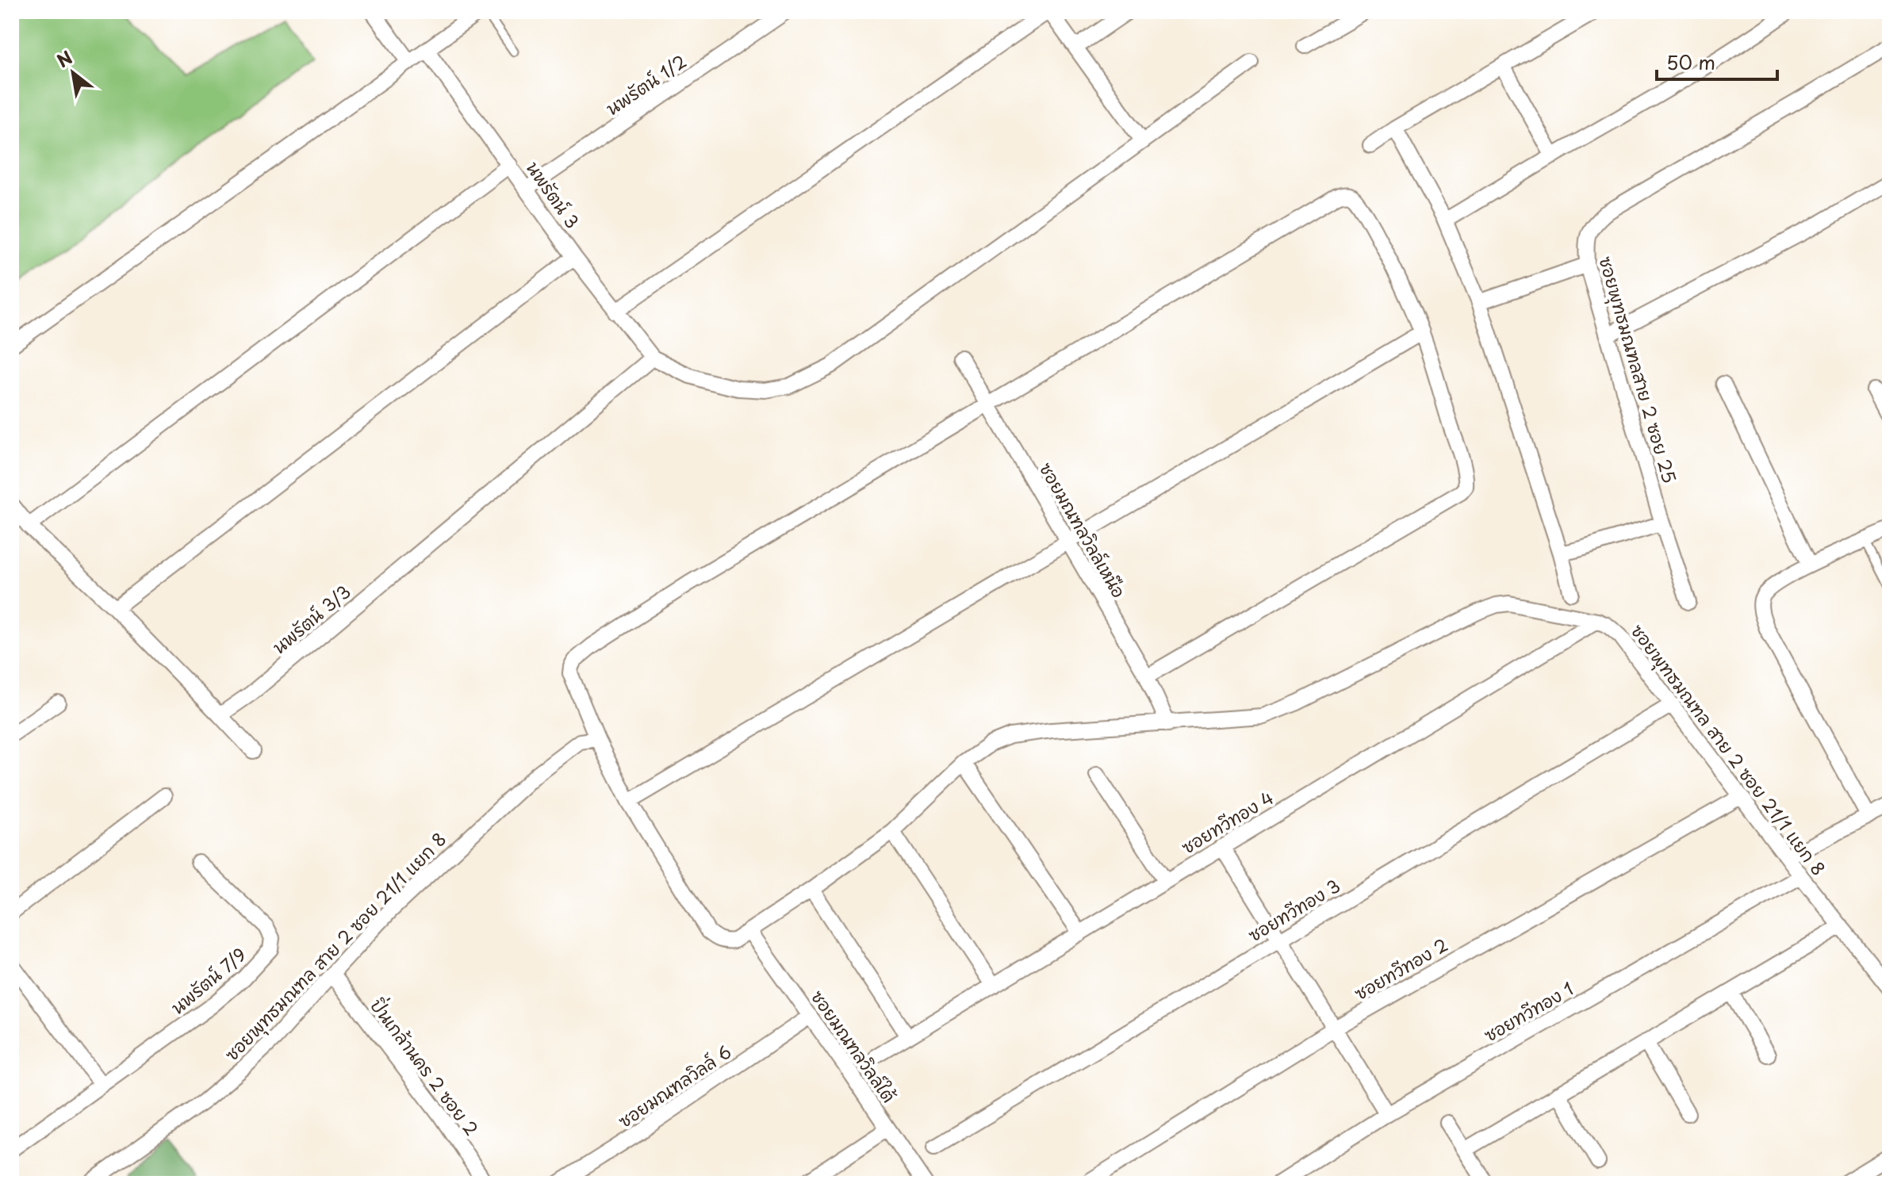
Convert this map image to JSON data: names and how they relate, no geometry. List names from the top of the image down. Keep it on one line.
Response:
{"streets":{"street":["นพรัตน์ 1/2","นพรัตน์ 3","ซอยพุทธมณฑลสาย 2 ซอย 25","ซอยมณฑลวิลล์เหนือ","นพรัตน์ 3/3","ซอยพุทธมณฑล สาย 2 ซอย 21/1 แยก 8","ซอยทวีทอง 4","ซอยทวีทอง 3","ซอยทวีทอง 2","นพรัตน์ 7/9","ซอยทวีทอง 1","ซอยมณฑลวิลล์ใต้","ปิ่นเกล้านคร 2 ซอย 2","ซอยมณฑลวิลล์ 6"]},"crossings":[["นพรัตน์ 1/2","นพรัตน์ 3"],["นพรัตน์ 3","นพรัตน์ 3/3"],["ซอยมณฑลวิลล์เหนือ","ซอยพุทธมณฑล สาย 2 ซอย 21/1 แยก 8"],["ซอยพุทธมณฑล สาย 2 ซอย 21/1 แยก 8","ซอยทวีทอง 4"],["ซอยพุทธมณฑล สาย 2 ซอย 21/1 แยก 8","ซอยทวีทอง 3"],["ซอยพุทธมณฑล สาย 2 ซอย 21/1 แยก 8","ซอยทวีทอง 2"],["ซอยพุทธมณฑล สาย 2 ซอย 21/1 แยก 8","ซอยทวีทอง 1"],["ซอยพุทธมณฑล สาย 2 ซอย 21/1 แยก 8","ซอยมณฑลวิลล์ใต้"],["ซอยพุทธมณฑล สาย 2 ซอย 21/1 แยก 8","ปิ่นเกล้านคร 2 ซอย 2"],["ซอยมณฑลวิลล์ใต้","ซอยมณฑลวิลล์ 6"]],"scale_bar":"50 m","north":"top left"}
